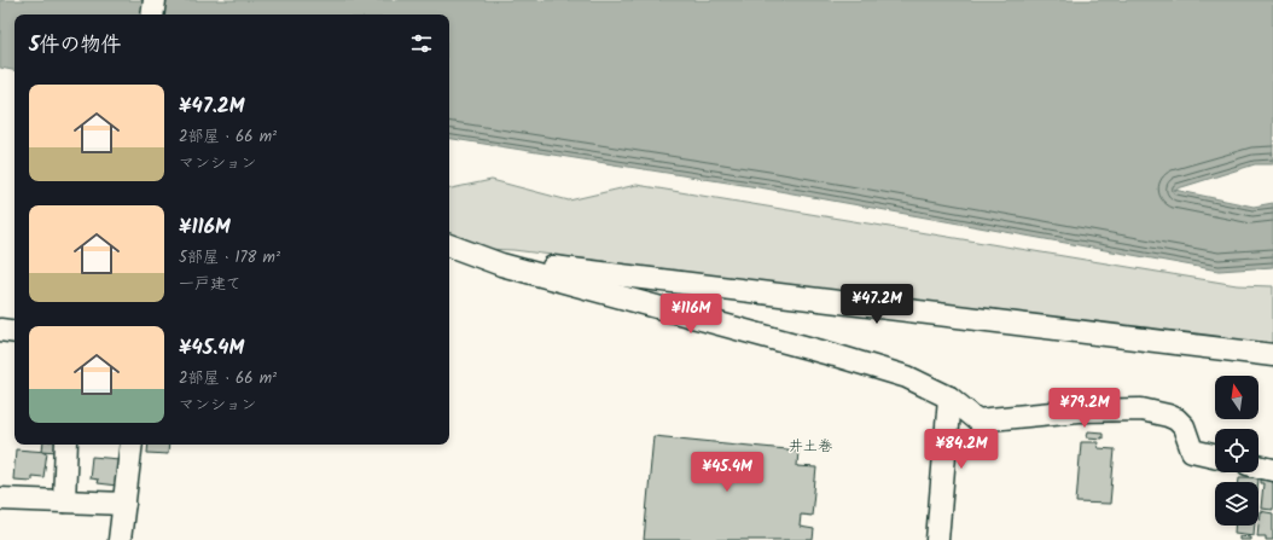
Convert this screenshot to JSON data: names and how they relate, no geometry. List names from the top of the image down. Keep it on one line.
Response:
{"districts":["井土巻"],"north":"top","page":{"heading":"5件の物件","list":[{"name":"¥47.2M","note":"2部屋 · 66 m² · マンション"},{"name":"¥116M","note":"5部屋 · 178 m² · 一戸建て"},{"name":"¥45.4M","note":"2部屋 · 66 m² · マンション"}],"price":["¥47.2M","¥116M","¥79.2M","¥84.2M","¥45.4M"]}}
